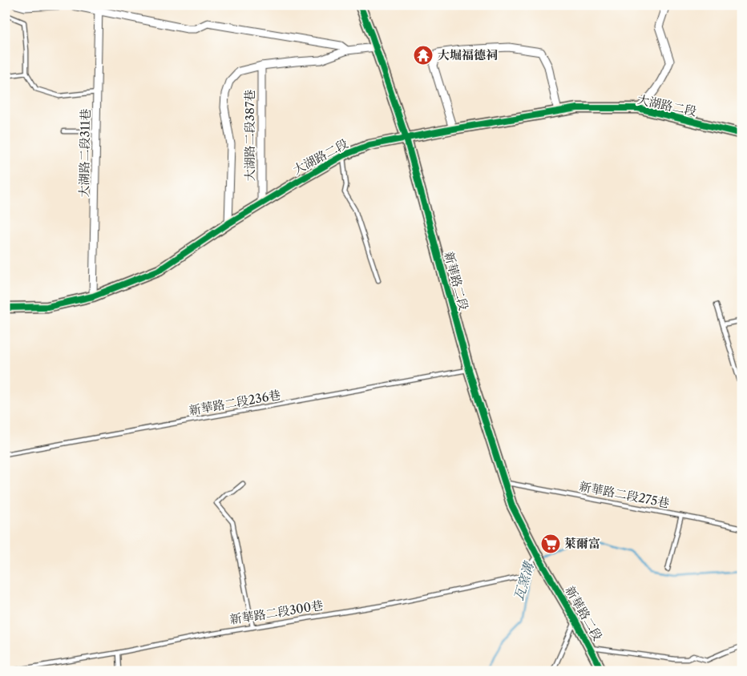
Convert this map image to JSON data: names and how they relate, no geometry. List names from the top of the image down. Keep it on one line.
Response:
{"streets":{"street":["大湖路二段","大湖路二段387巷","大湖路二段311巷","新華路二段"],"lane":["新華路二段236巷","新華路二段275巷","新華路二段300巷"]},"crossings":[["大湖路二段","大湖路二段387巷"],["大湖路二段","大湖路二段311巷"],["大湖路二段","新華路二段"],["新華路二段","新華路二段236巷"],["新華路二段","新華路二段275巷"],["新華路二段","新華路二段300巷"]],"water":["瓦窯溝"],"places":{"temple":["大堀福德祠"],"supermarket":["萊爾富"]}}
